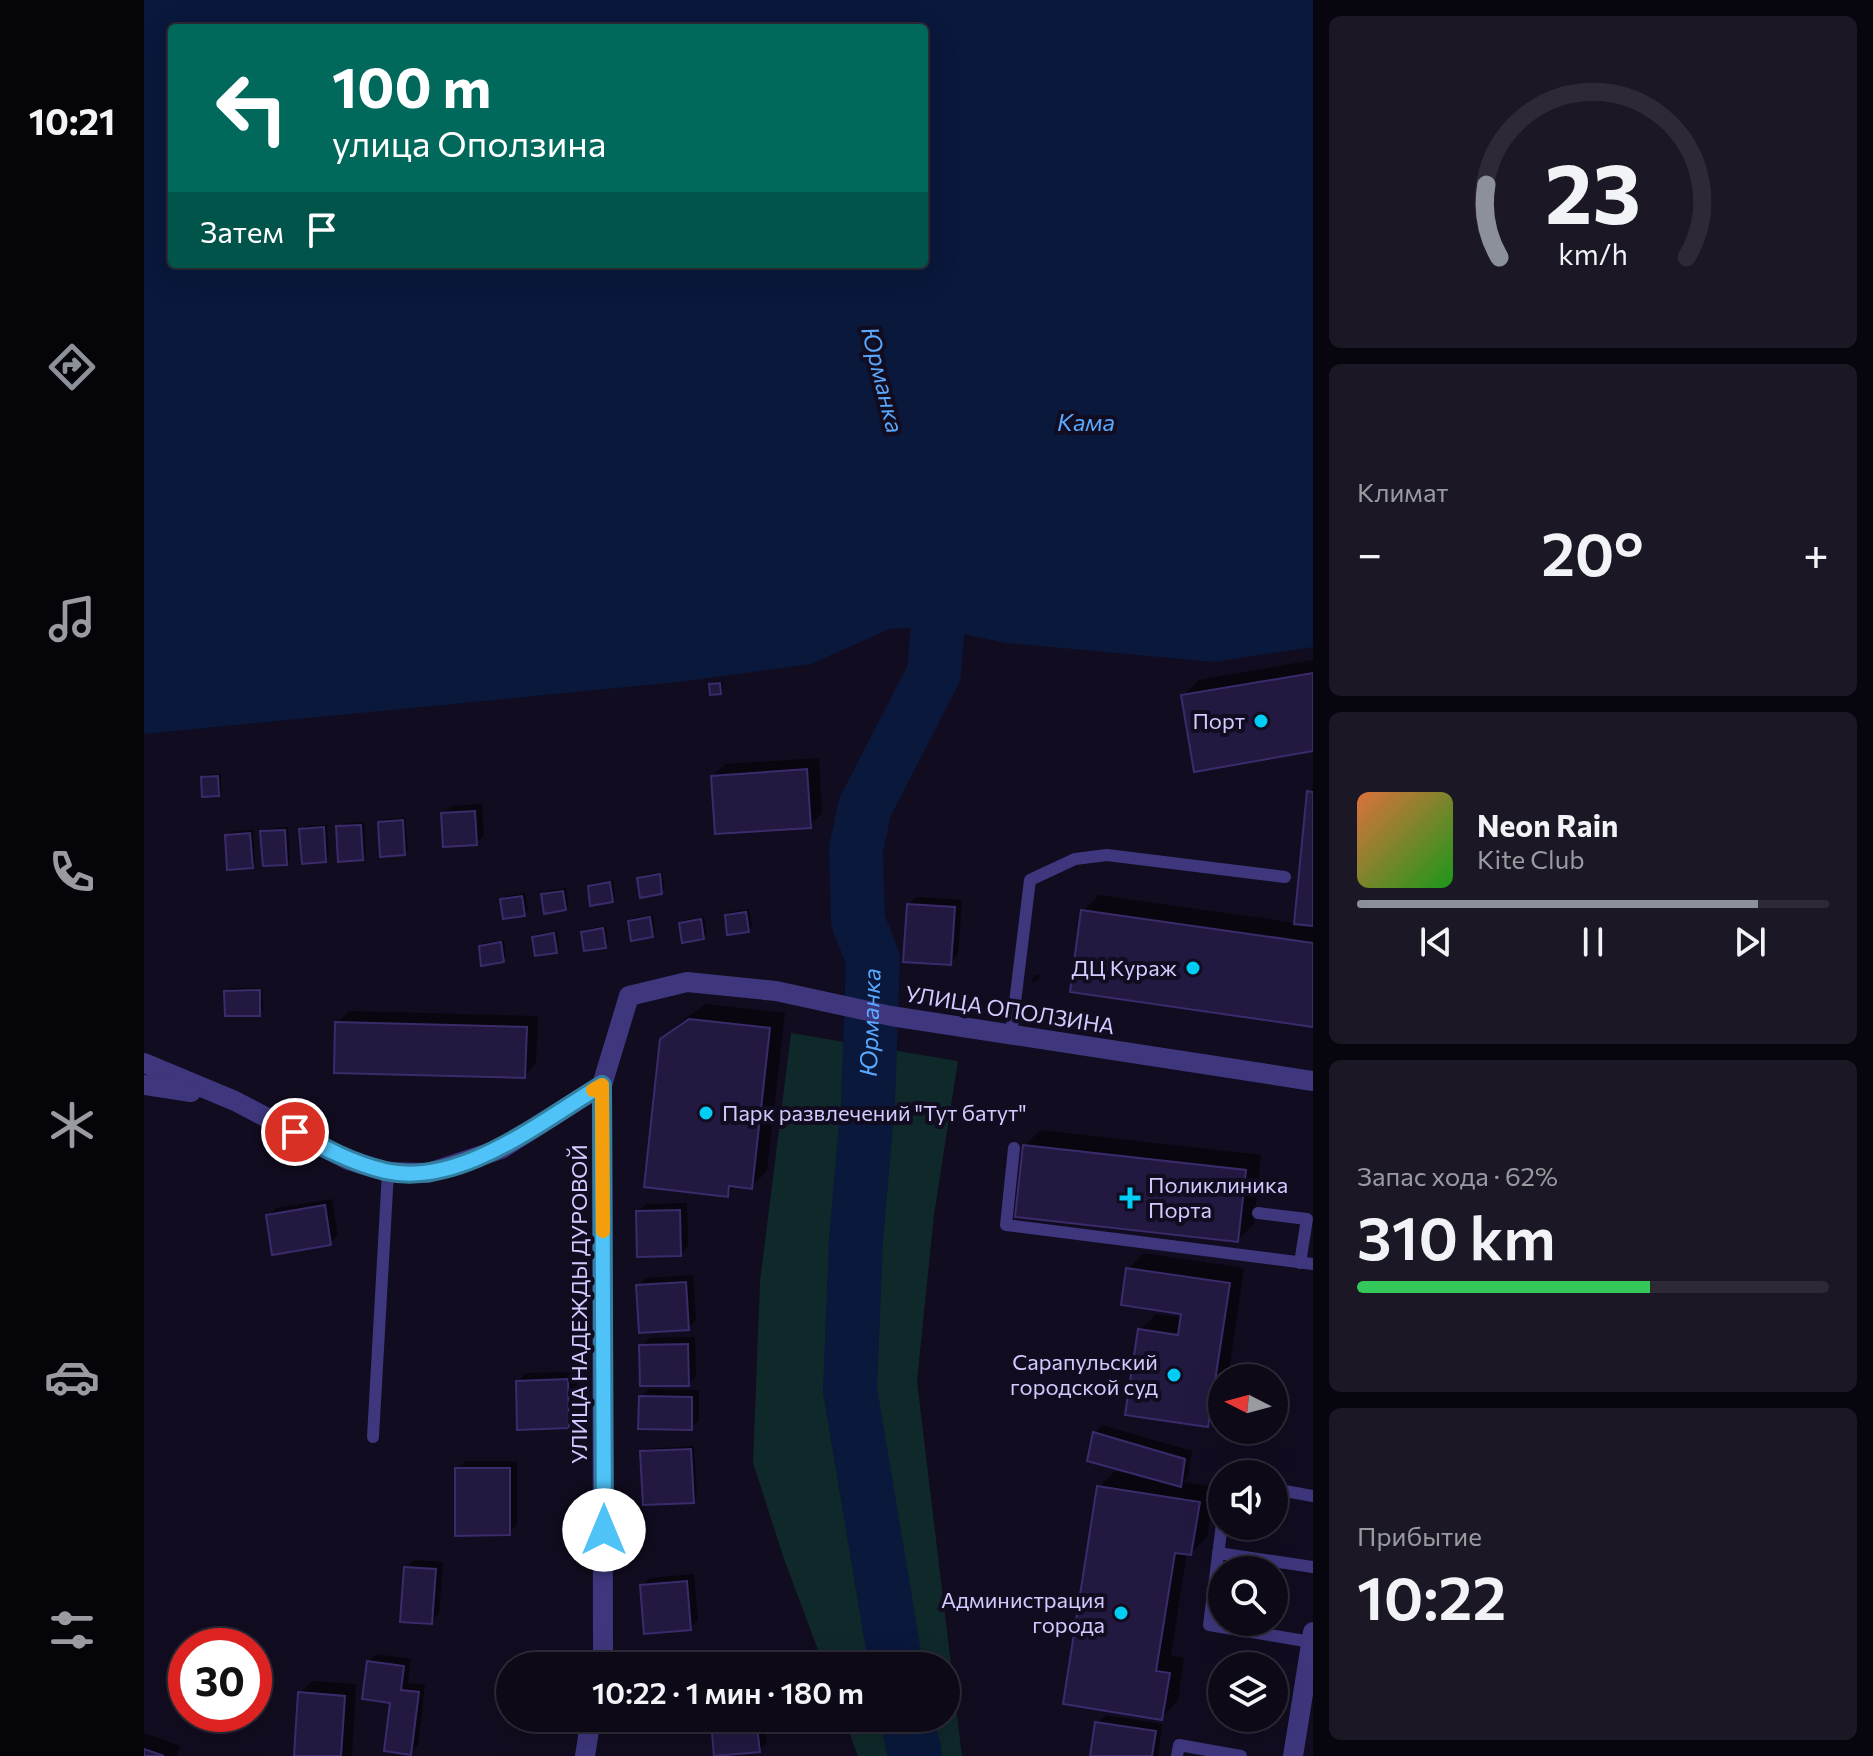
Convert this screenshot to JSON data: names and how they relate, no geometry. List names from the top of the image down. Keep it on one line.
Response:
{"streets":{"street":["УЛИЦА ОПОЛЗИНА","УЛИЦА НАДЕЖДЫ ДУРОВОЙ"]},"crossings":[["УЛИЦА ОПОЛЗИНА","УЛИЦА НАДЕЖДЫ ДУРОВОЙ"]],"water":["Юрманка","Кама"],"places":{"other":["Порт","ДЦ Кураж","Парк развлечений \"Тут батут\"","Сарапульский городской суд","Администрация города"],"health":["Поликлиника Порта"]},"north":"left","page":{"tabs":"10:21","turn":["100 m","улица Оползина"],"then":"Затем","tile":["Климат",["Запас хода · 62%","310 km"],["Прибытие","10:22"]],"heat":["−","20°","+"],"song":["Neon Rain","Kite Club"],"limit":"30","trip":"10:22 · 1 мин · 180 m","gauge":["23","km/h"]}}
